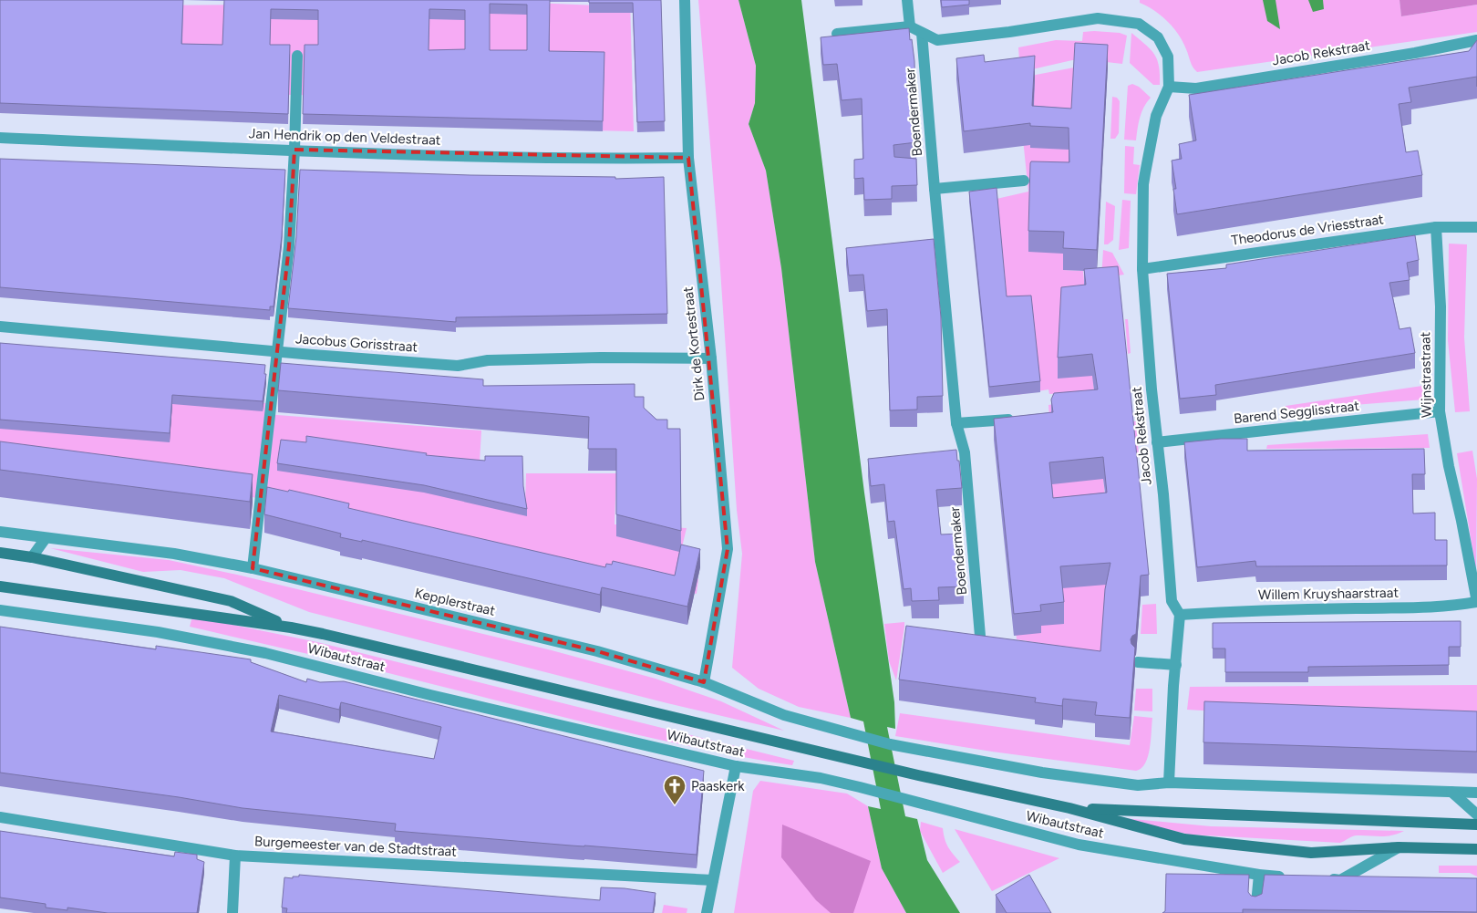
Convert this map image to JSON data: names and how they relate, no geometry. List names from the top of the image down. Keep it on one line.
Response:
{"streets":{"main road":["Wibautstraat"],"street":["Jacob Rekstraat","Boendermaker","Jan Hendrik op den Veldestraat","Theodorus de Vriesstraat","Jacobus Gorisstraat","Dirk de Kortestraat","Wijnstrastraat","Barend Segglisstraat","Willem Kruyshaarstraat","Kepplerstraat","Burgemeester van de Stadtstraat"]},"crossings":[["Jacob Rekstraat","Boendermaker"],["Jacob Rekstraat","Theodorus de Vriesstraat"],["Jacob Rekstraat","Barend Segglisstraat"],["Jacob Rekstraat","Willem Kruyshaarstraat"],["Jacob Rekstraat","Kepplerstraat"],["Jan Hendrik op den Veldestraat","Dirk de Kortestraat"],["Theodorus de Vriesstraat","Wijnstrastraat"],["Jacobus Gorisstraat","Dirk de Kortestraat"],["Dirk de Kortestraat","Kepplerstraat"],["Wijnstrastraat","Barend Segglisstraat"],["Wijnstrastraat","Willem Kruyshaarstraat"]],"places":{"church":["Paaskerk"]}}
